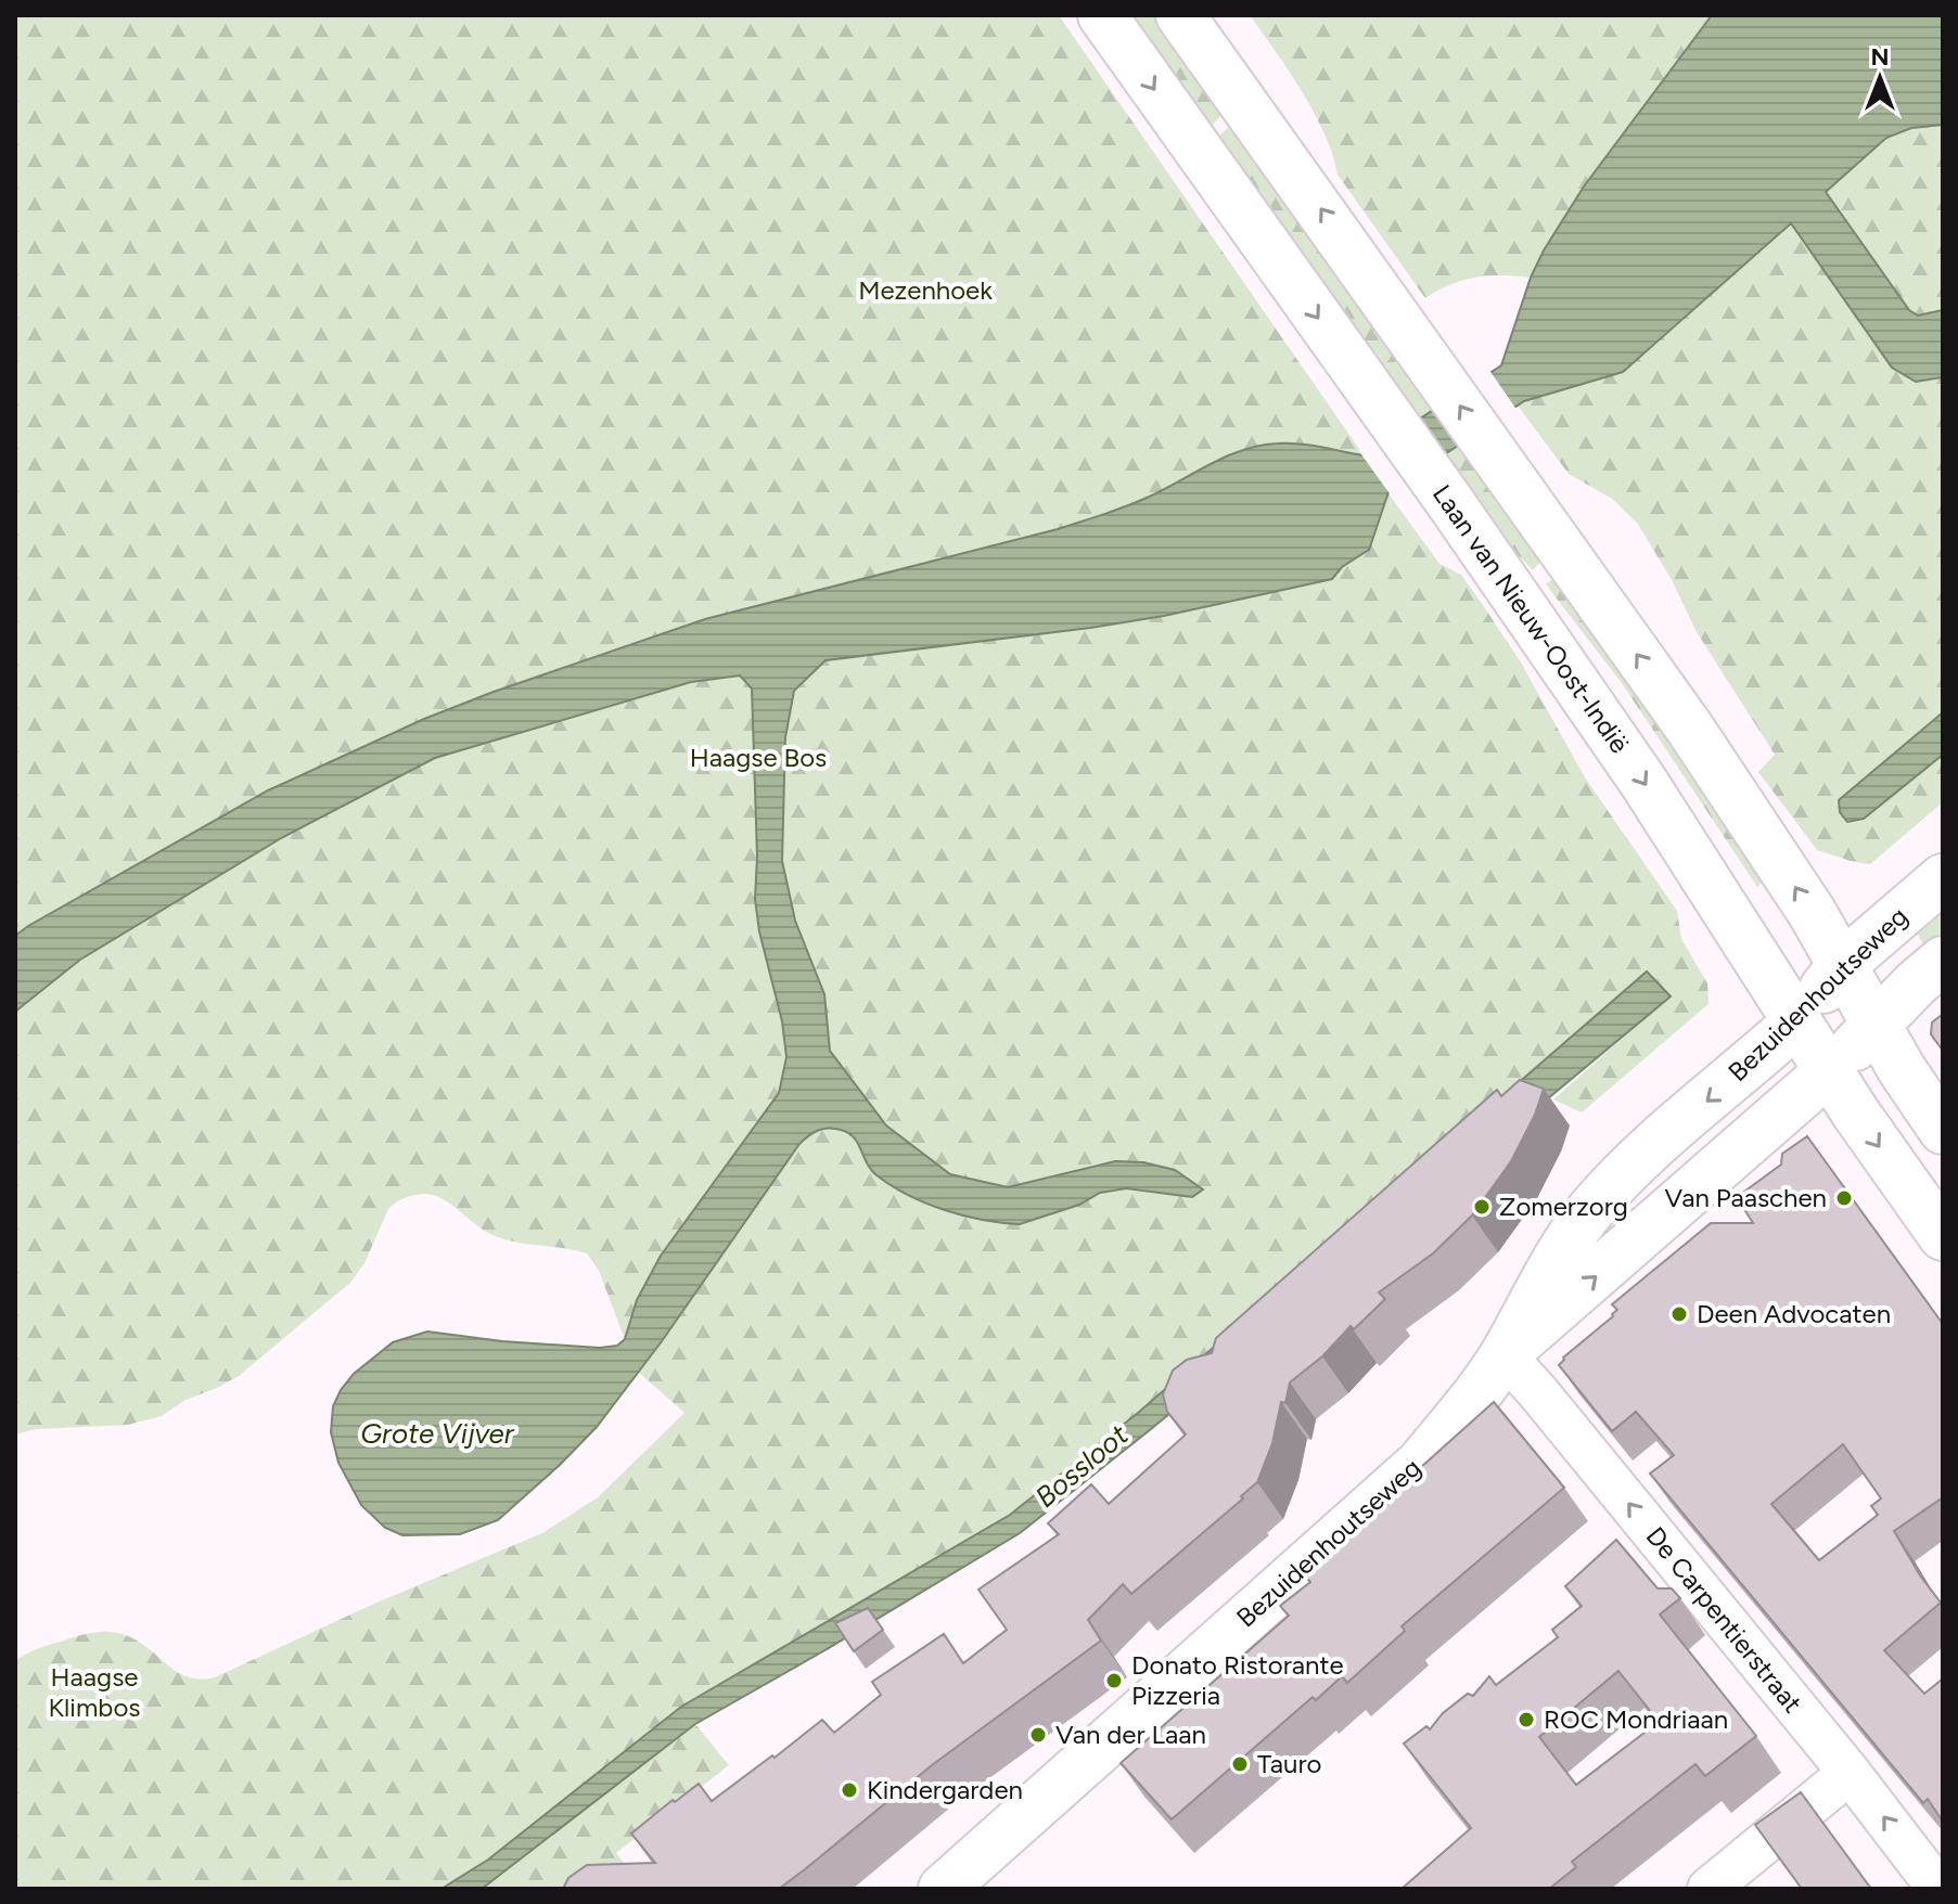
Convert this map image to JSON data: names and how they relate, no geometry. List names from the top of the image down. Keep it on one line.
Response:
{"streets":{"main road":["Laan van Nieuw-Oost-Indië","Bezuidenhoutseweg"],"street":["De Carpentierstraat"]},"crossings":[["Laan van Nieuw-Oost-Indië","Bezuidenhoutseweg"],["Bezuidenhoutseweg","De Carpentierstraat"]],"one_way":["De Carpentierstraat"],"water":["Grote Vijver","Bossloot"],"parks":["Mezenhoek","Haagse Bos","Haagse Klimbos"],"places":["Van Paaschen","Zomerzorg","Deen Advocaten","Donato Ristorante Pizzeria","ROC Mondriaan","Van der Laan","Tauro","Kindergarden"],"north":"top"}
